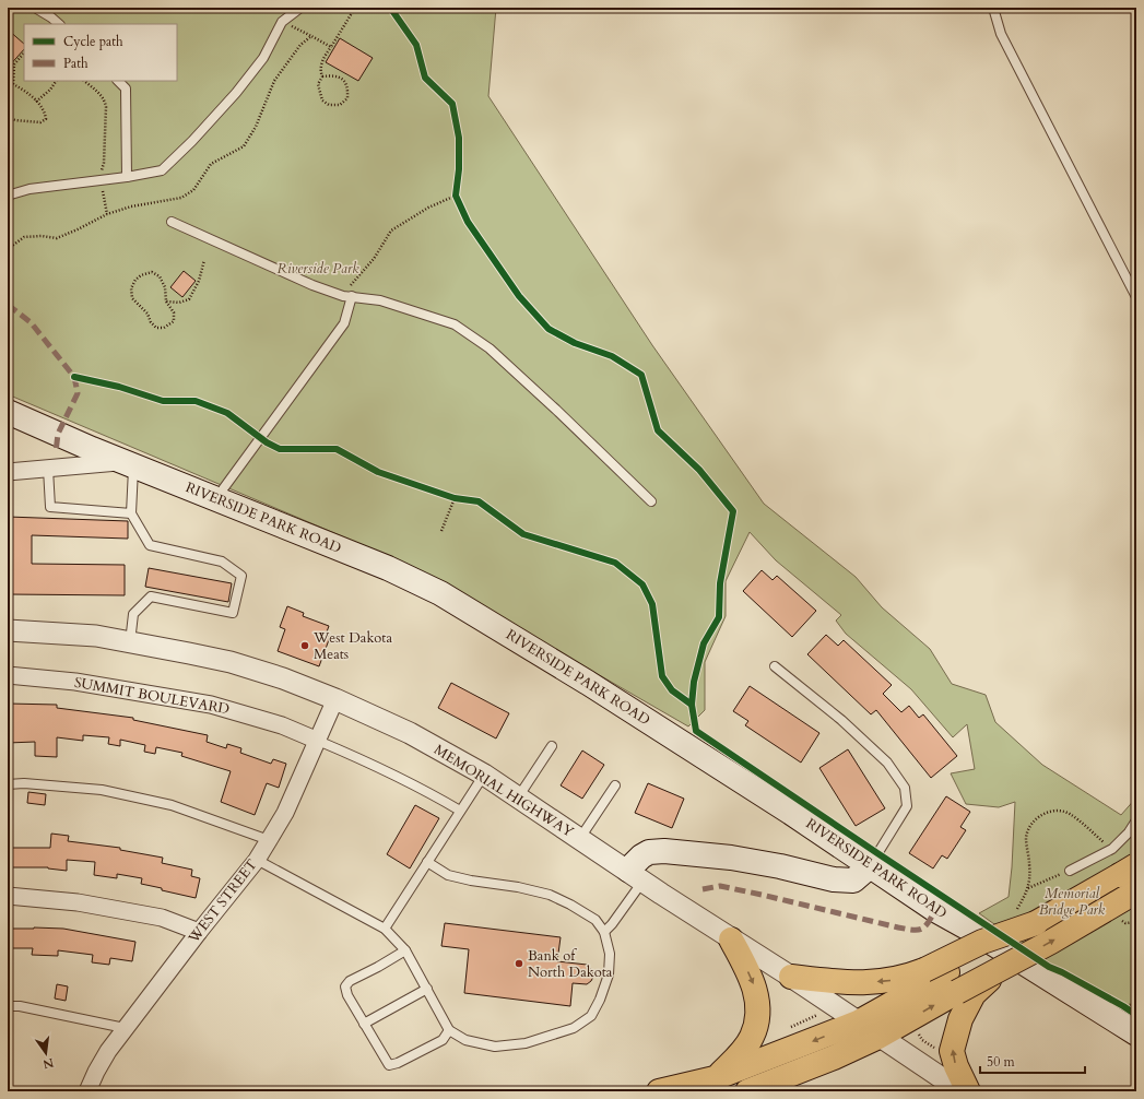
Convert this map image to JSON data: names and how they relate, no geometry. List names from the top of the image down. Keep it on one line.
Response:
{"streets":{"main road":["RIVERSIDE PARK ROAD"],"street":["SUMMIT BOULEVARD","MEMORIAL HIGHWAY","WEST STREET"]},"crossings":[["SUMMIT BOULEVARD","WEST STREET"],["MEMORIAL HIGHWAY","WEST STREET"]],"parks":["Riverside Park","Memorial Bridge Park"],"places":["West Dakota Meats","Bank of North Dakota"],"legend":["Cycle path","Path"],"scale_bar":"50 m","north":"bottom"}
